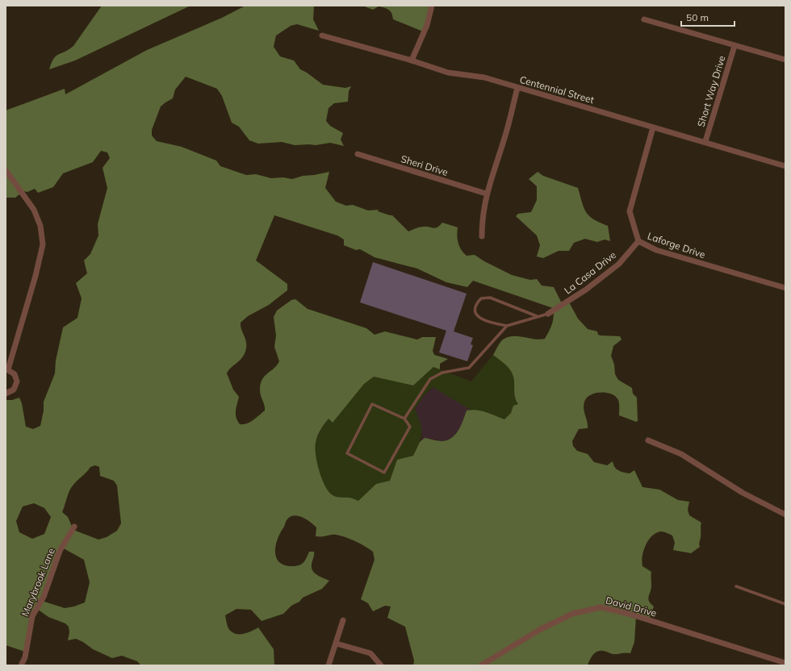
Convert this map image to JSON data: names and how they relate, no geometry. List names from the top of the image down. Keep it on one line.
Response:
{"streets":{"street":["Centennial Street","Short Way Drive","Sheri Drive","Laforge Drive","La Casa Drive","Marybrook Lane","David Drive"]},"crossings":[["Centennial Street","Short Way Drive"],["Centennial Street","Laforge Drive"],["Laforge Drive","La Casa Drive"]],"scale_bar":"50 m"}
